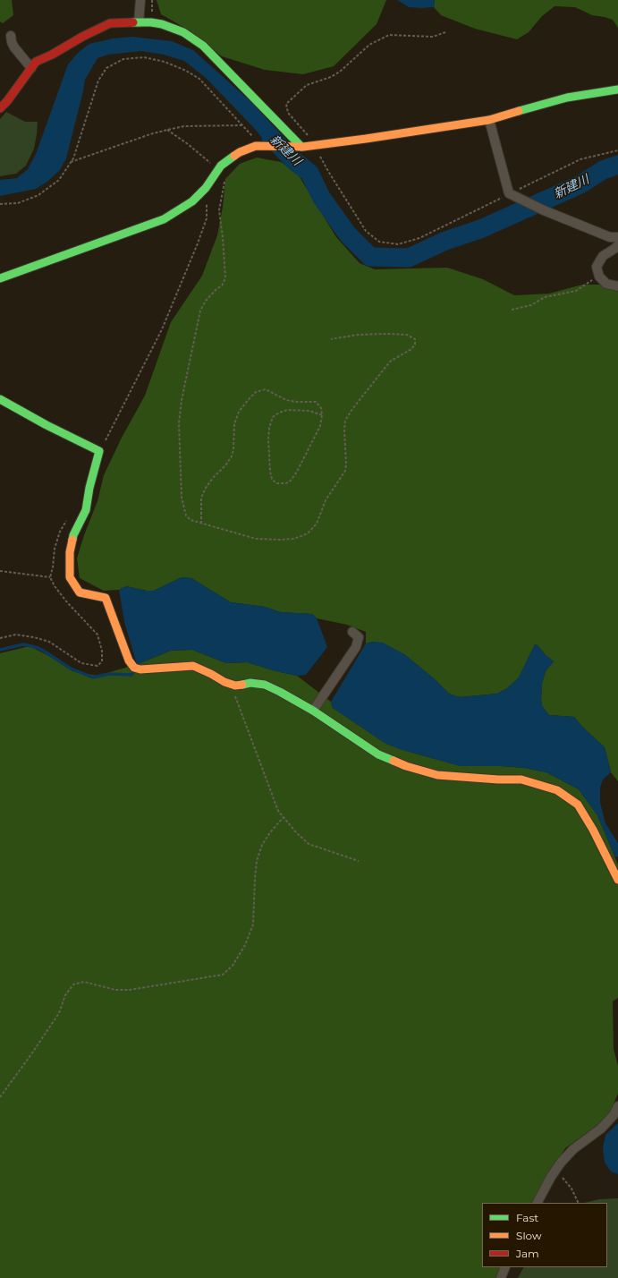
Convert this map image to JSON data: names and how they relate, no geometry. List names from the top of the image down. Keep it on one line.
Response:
{"water":["新建川"],"legend":["Fast","Slow","Jam"]}
